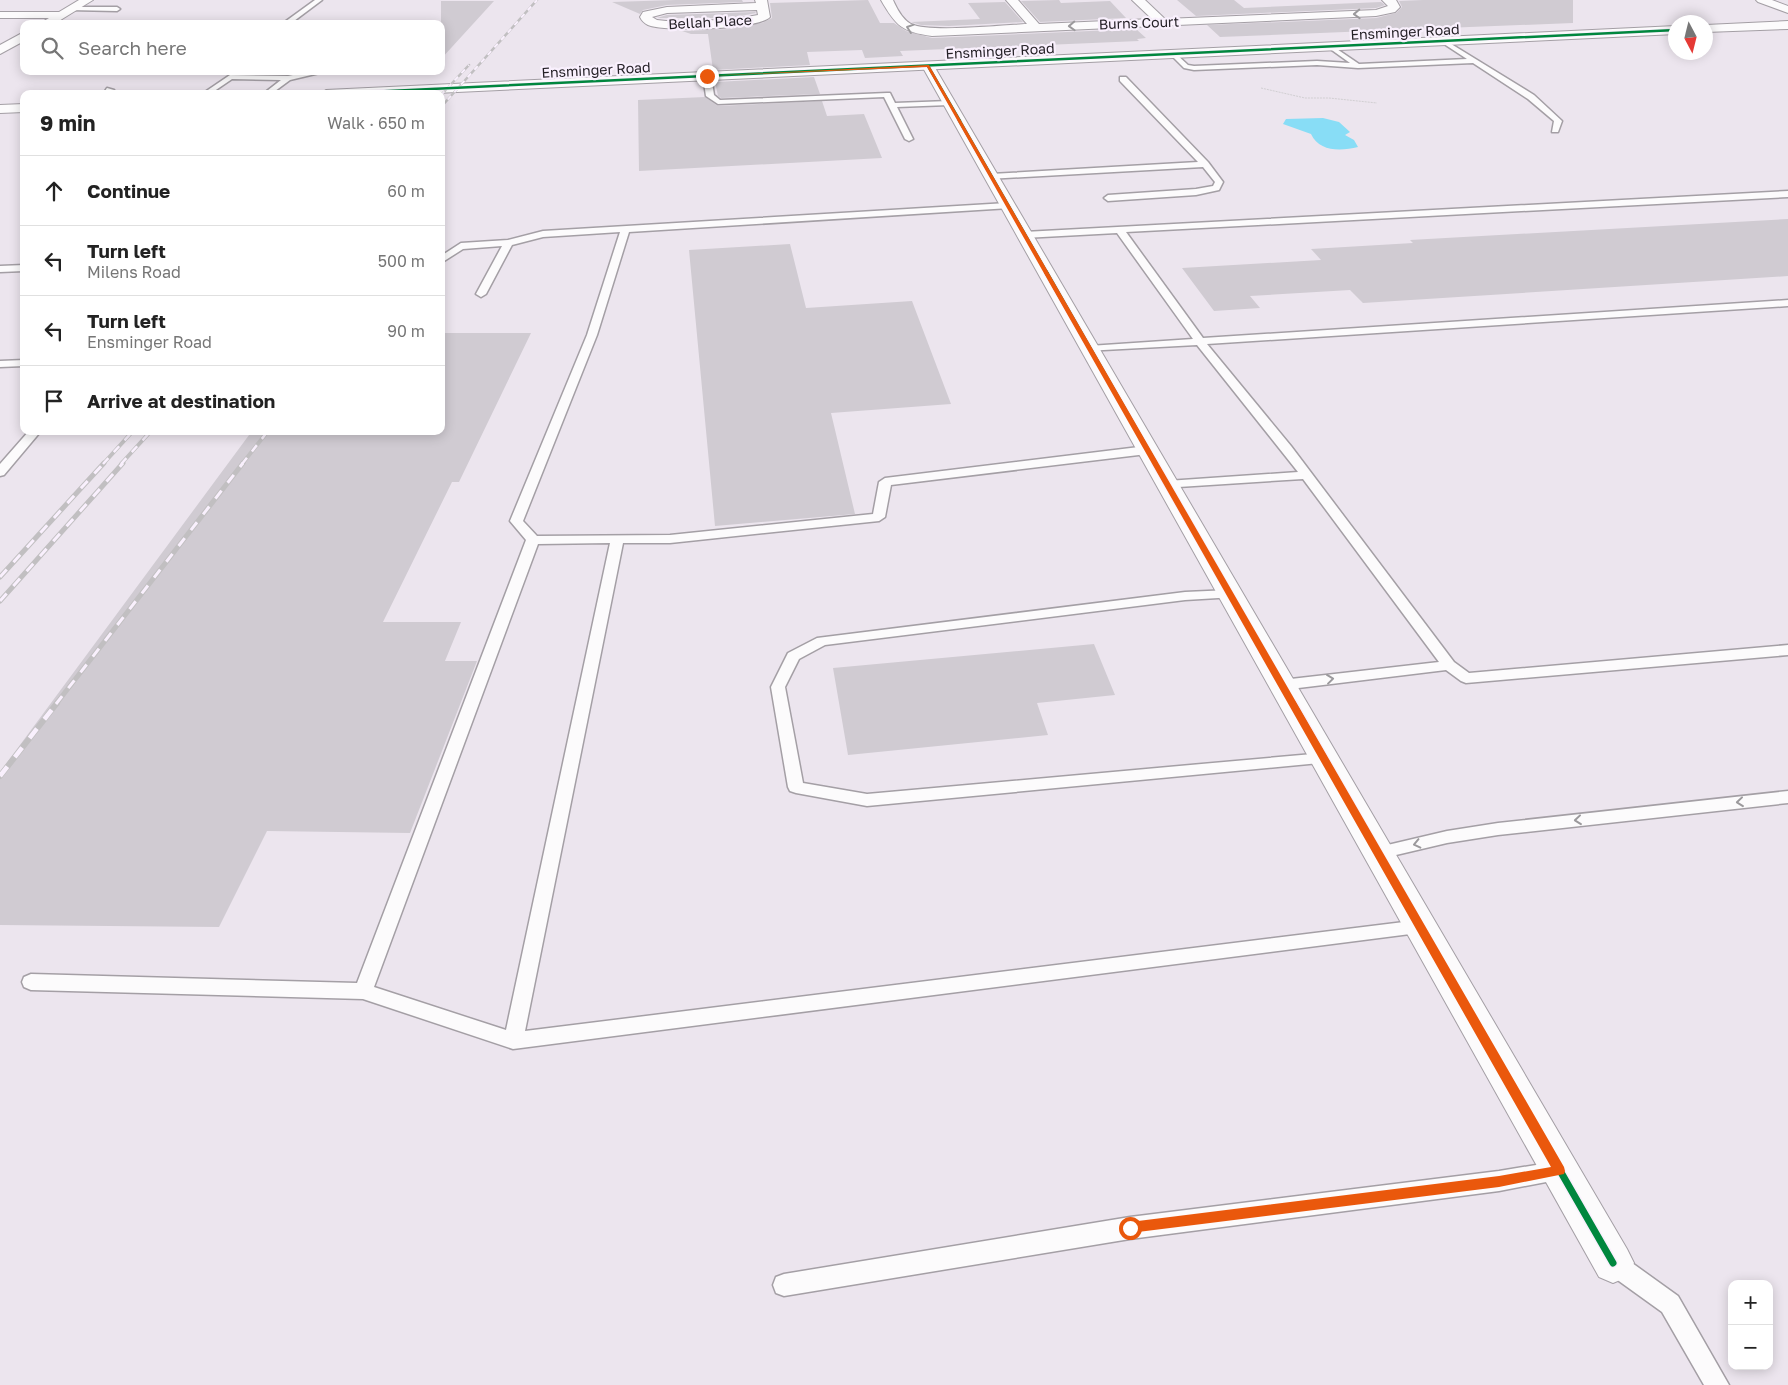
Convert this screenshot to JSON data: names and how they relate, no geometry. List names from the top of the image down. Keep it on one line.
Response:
{"streets":{"street":["Bellah Place","Burns Court","Ensminger Road"]},"one_way":["Burns Court"],"north":"bottom","page":{"search":"Search here","heading":["9 min","Walk · 650 m"],"list":[["Continue","60 m"],["Turn left","Milens Road","500 m"],["Turn left","Ensminger Road","90 m"],"Arrive at destination"],"map_buttons":["+","−"]}}
